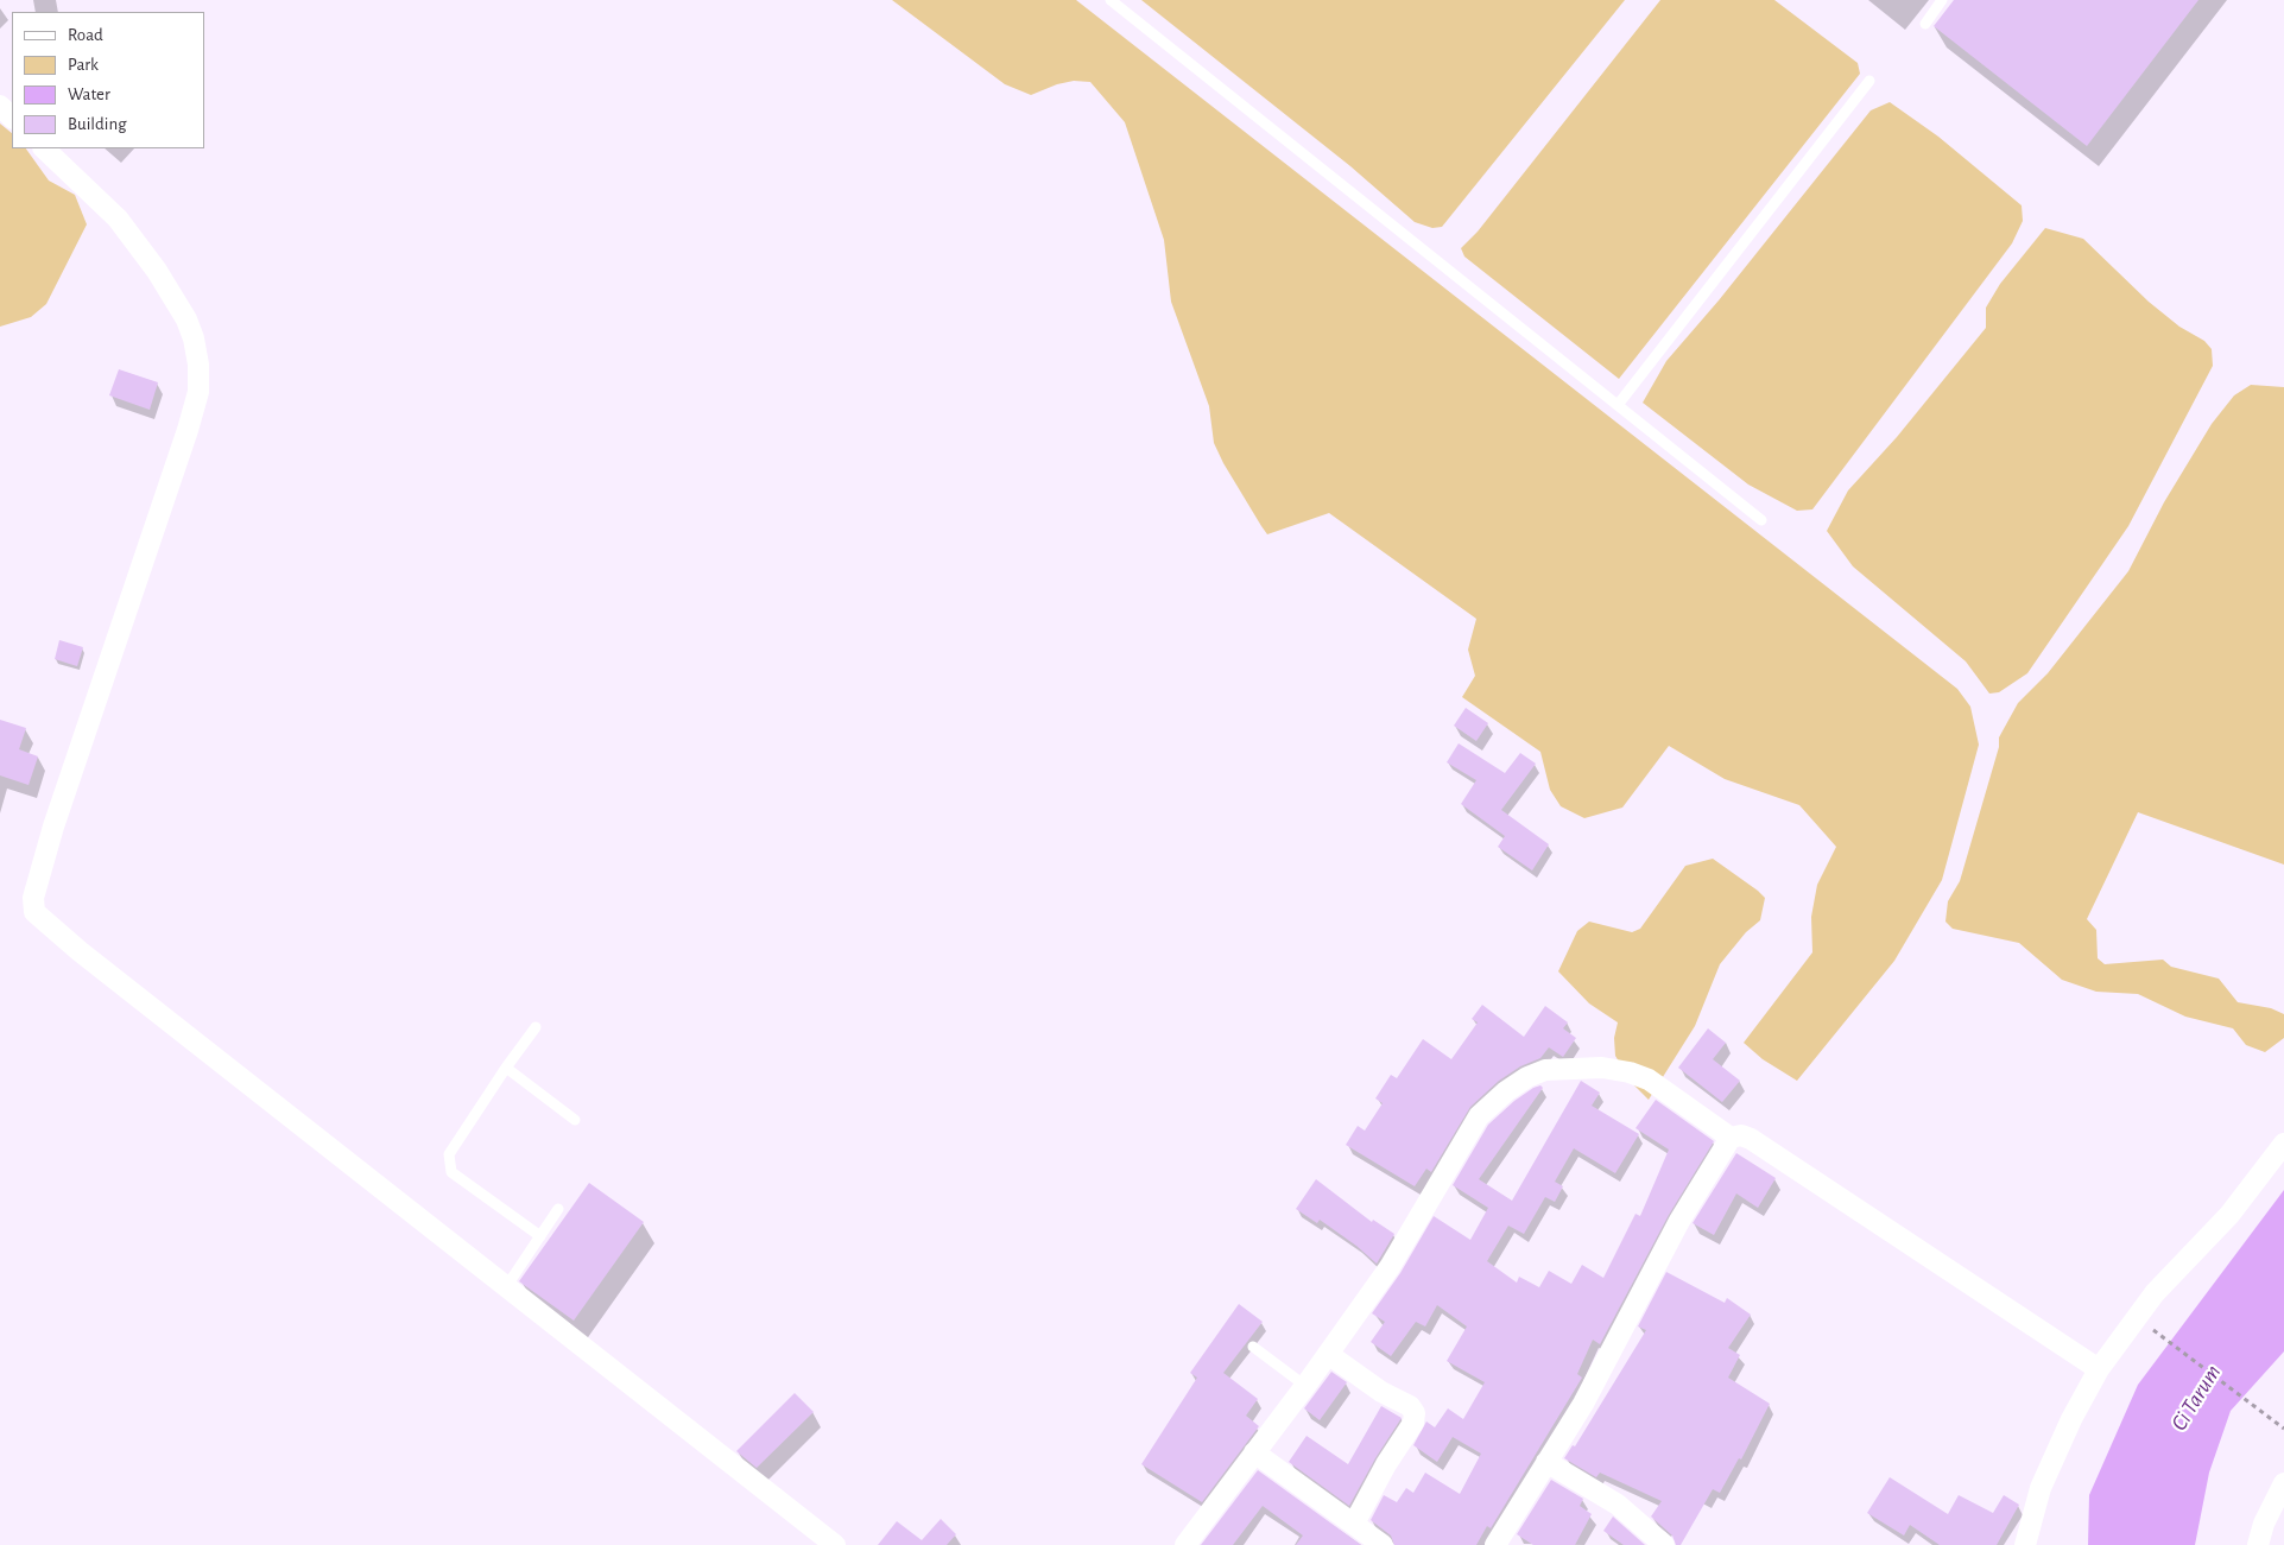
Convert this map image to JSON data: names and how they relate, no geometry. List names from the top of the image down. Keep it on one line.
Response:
{"water":["Ci Tarum"],"legend":["Road","Park","Water","Building"]}
